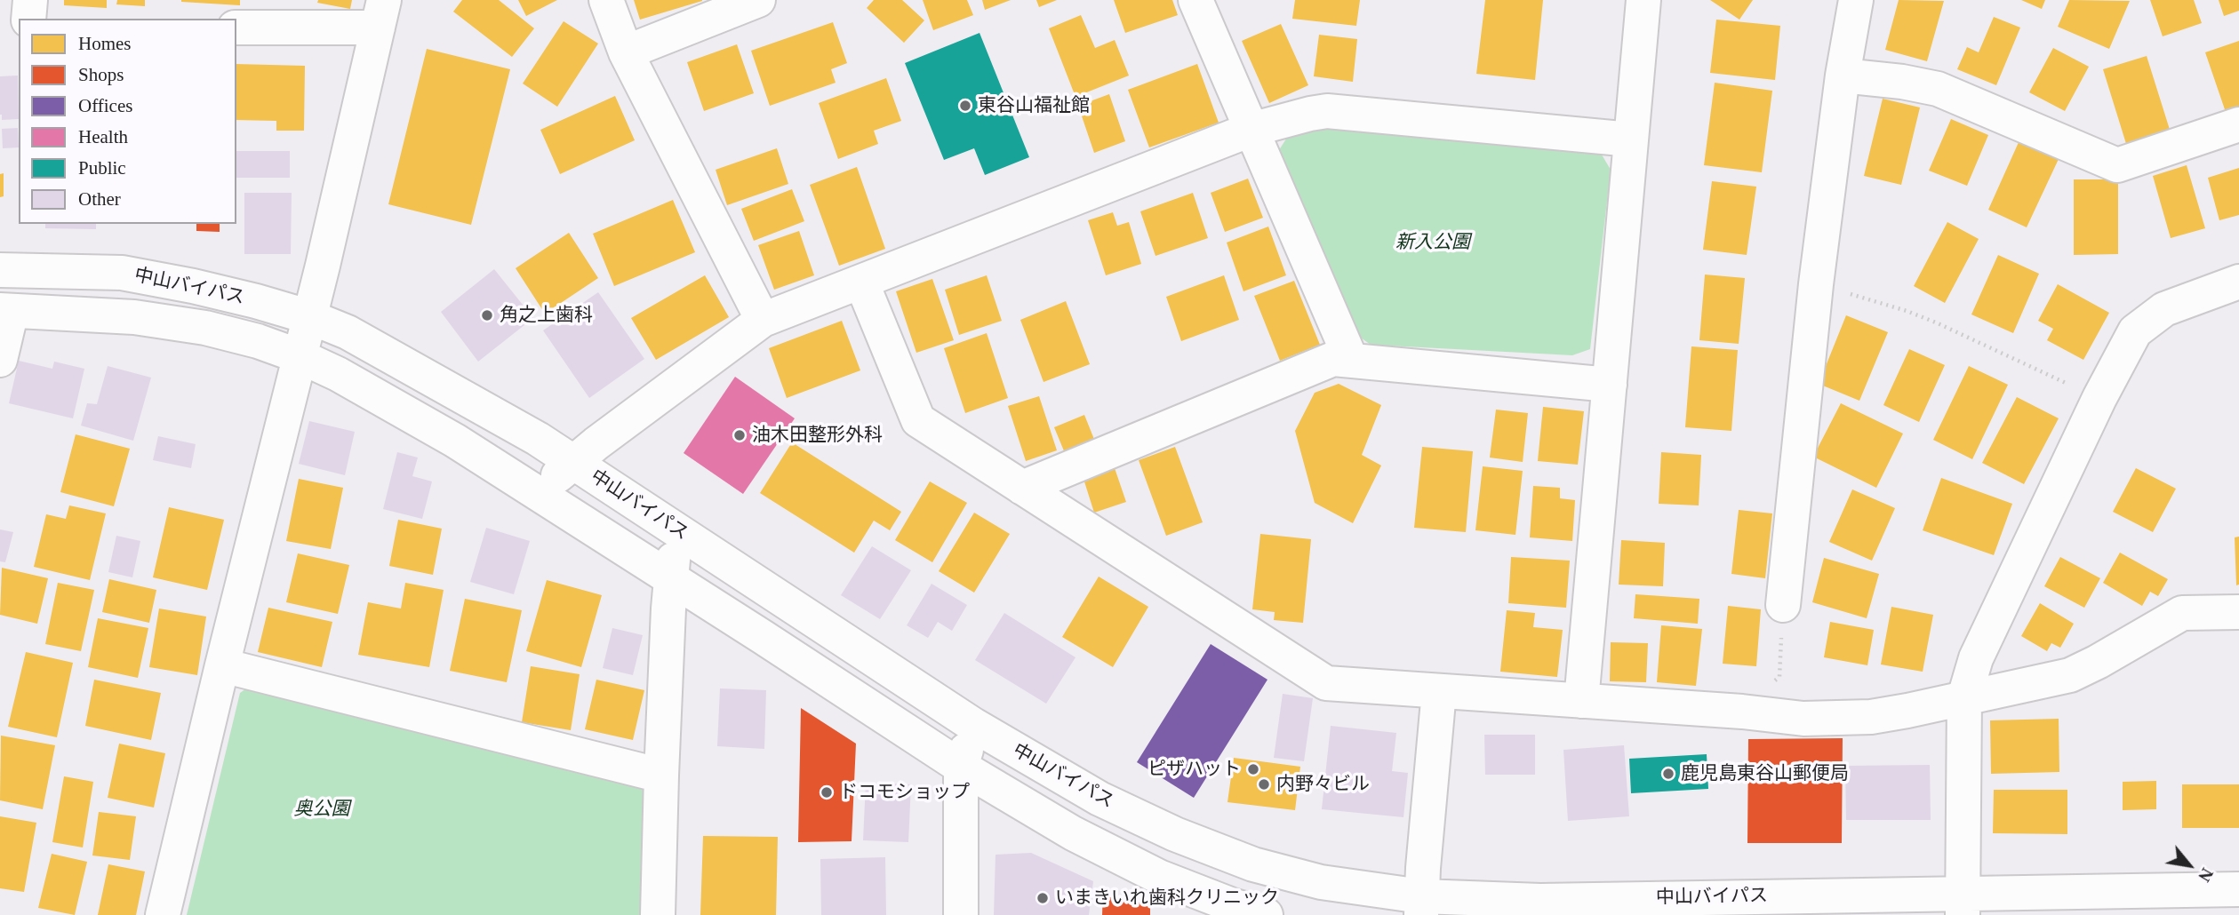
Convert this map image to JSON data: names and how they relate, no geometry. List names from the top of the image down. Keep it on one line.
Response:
{"streets":{"street":["中山バイパス"]},"parks":["新入公園","奥公園"],"places":["東谷山福祉館","角之上歯科","油木田整形外科","ピザハット","鹿児島東谷山郵便局","内野々ビル","ドコモショップ","いまきいれ歯科クリニック"],"legend":["Homes","Shops","Offices","Health","Public","Other"],"north":"bottom right"}
